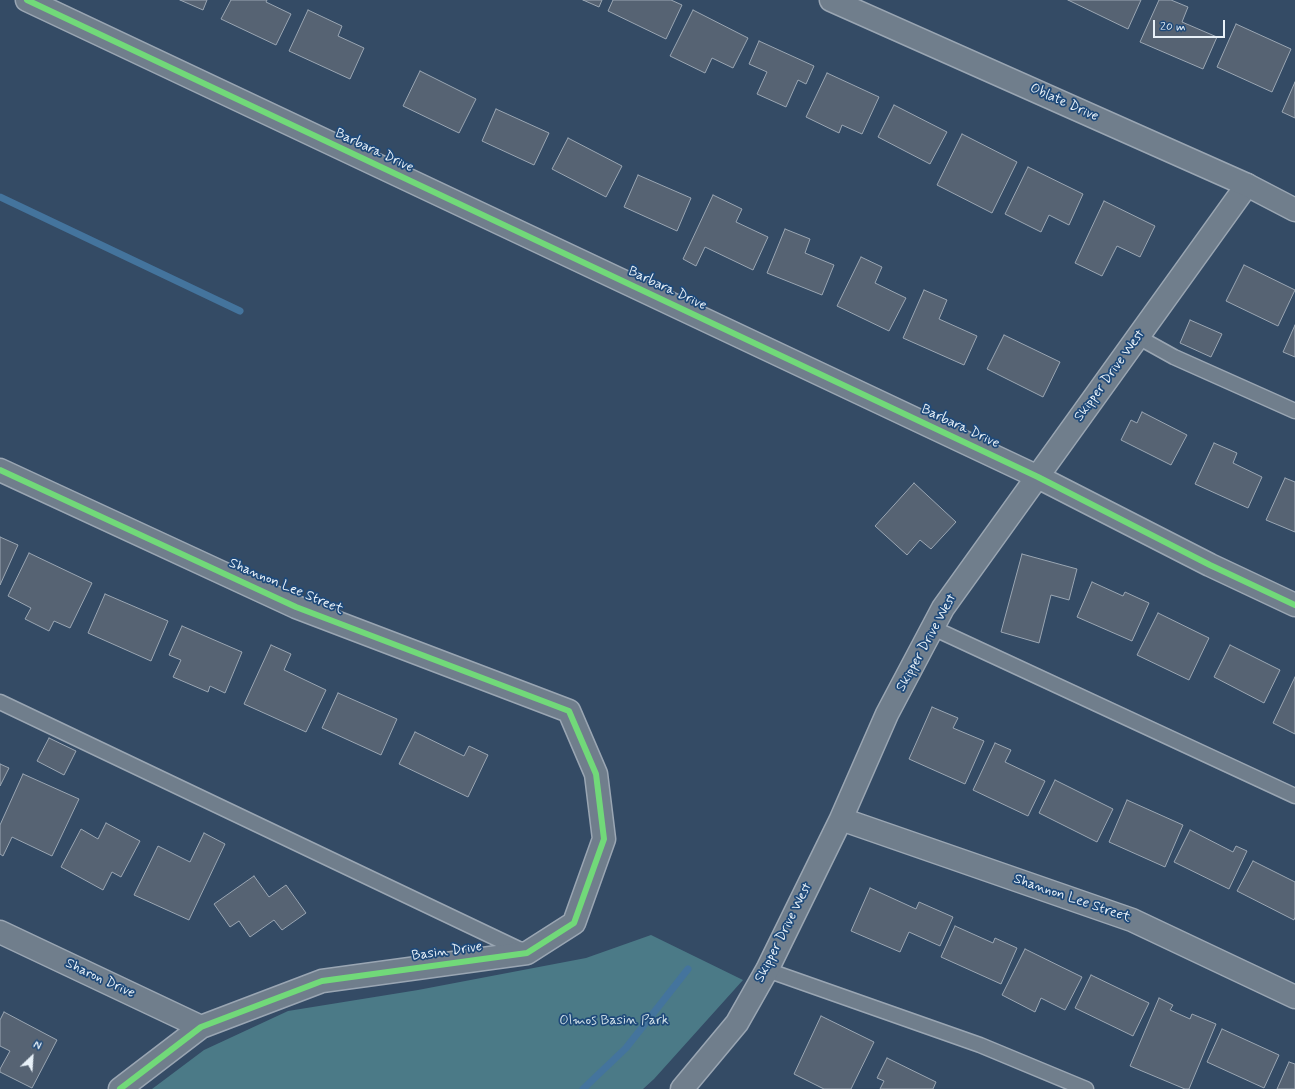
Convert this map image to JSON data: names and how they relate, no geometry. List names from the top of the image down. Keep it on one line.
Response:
{"streets":{"street":["Oblate Drive","Barbara Drive","Skipper Drive West","Shannon Lee Street","Basin Drive","Sharon Drive"]},"crossings":[["Oblate Drive","Skipper Drive West"],["Barbara Drive","Skipper Drive West"],["Skipper Drive West","Shannon Lee Street"],["Shannon Lee Street","Basin Drive"],["Basin Drive","Sharon Drive"]],"parks":["Olmos Basin Park"],"scale_bar":"20 m","north":"top right"}
